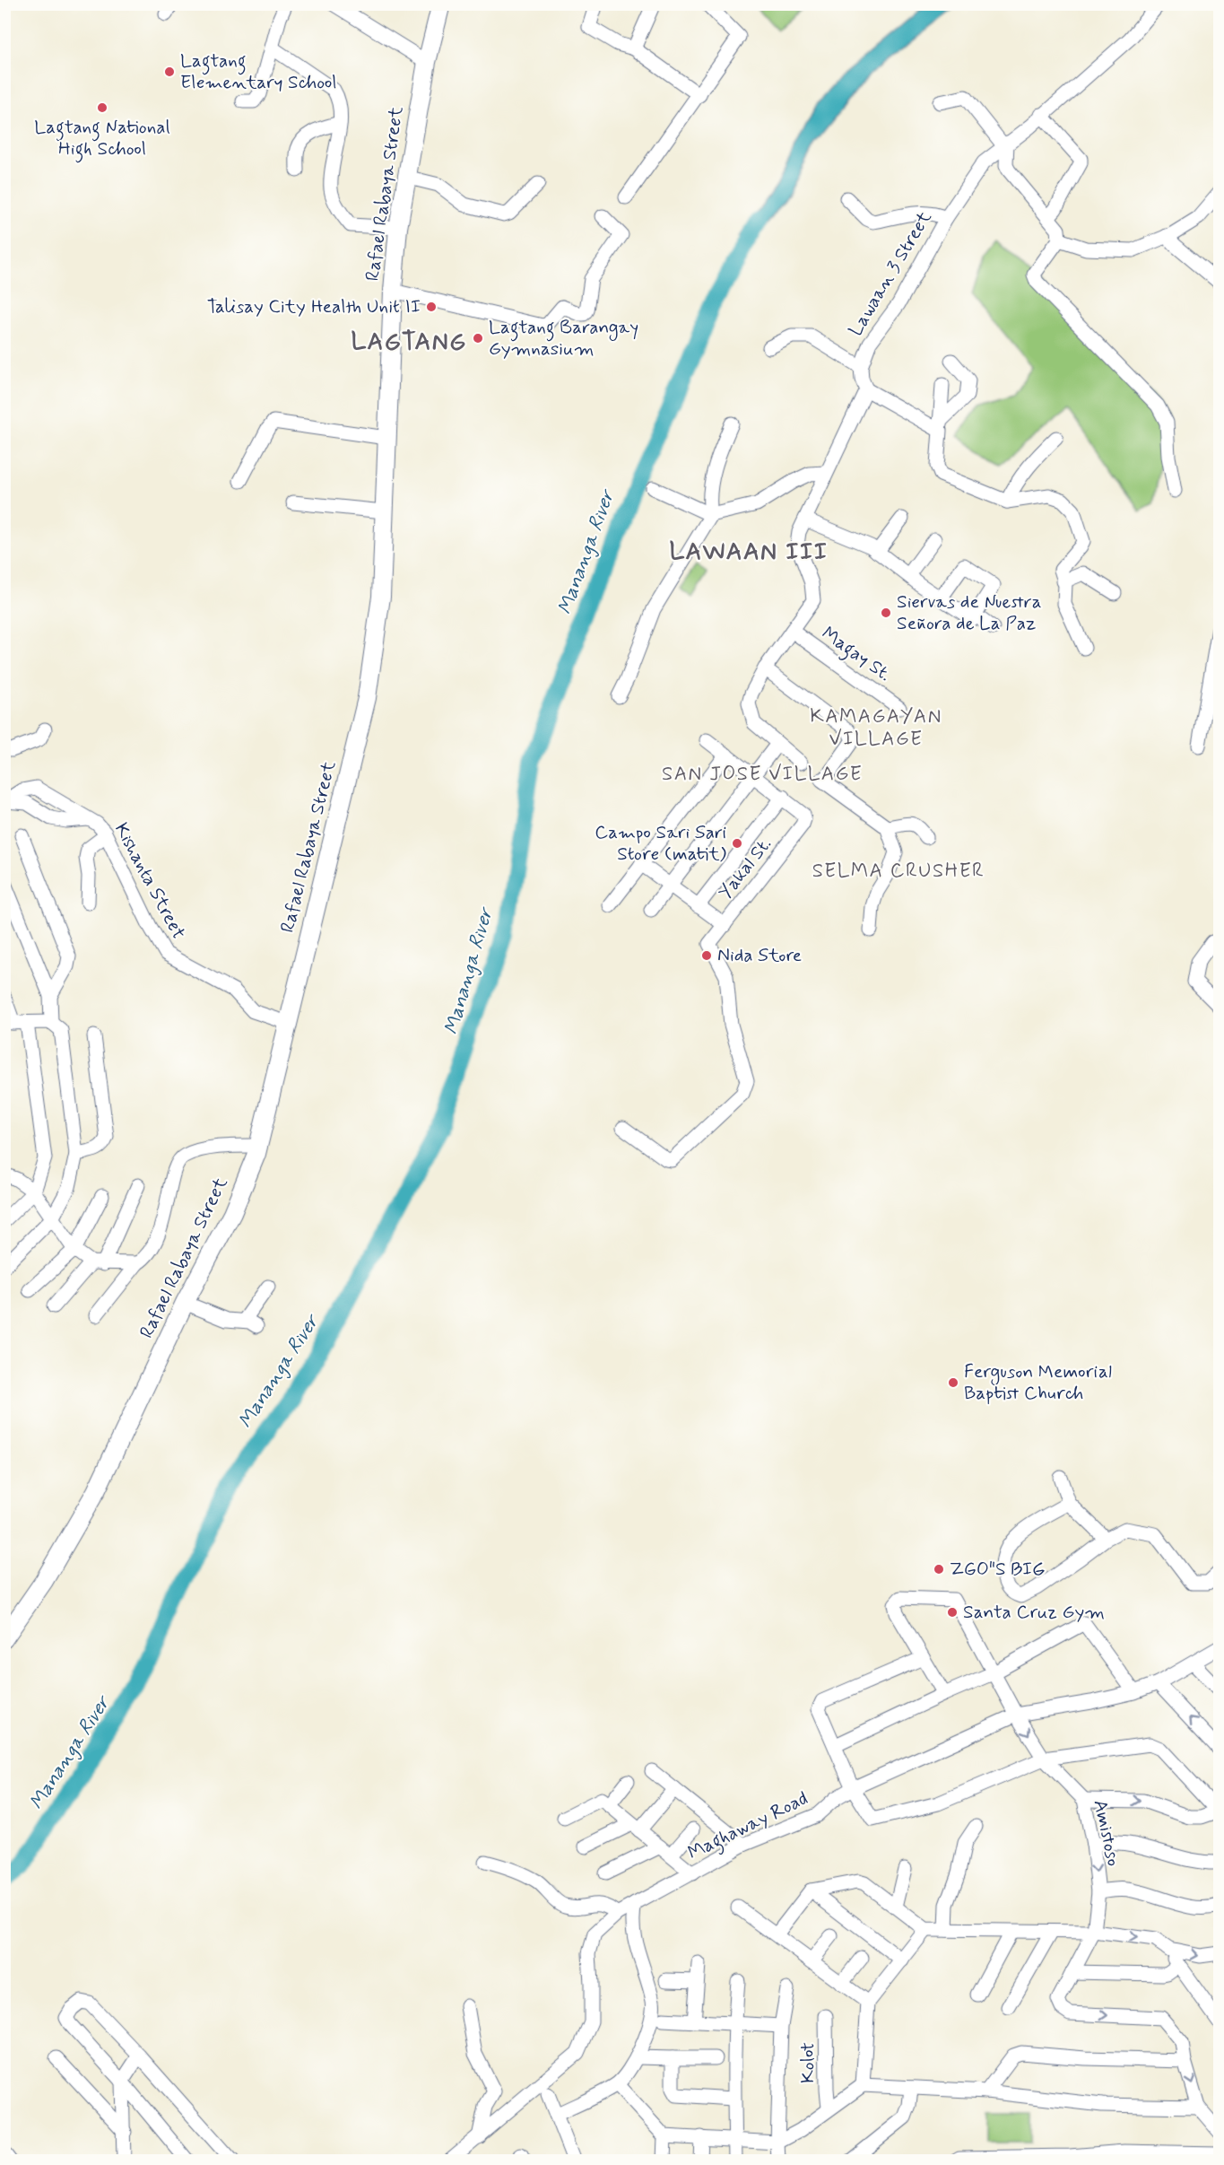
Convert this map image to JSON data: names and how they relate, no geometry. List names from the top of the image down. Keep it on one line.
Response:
{"streets":{"main road":["Rafael Rabaya Street"],"street":["Lawaan 3 Street","Magay St.","Yakal St.","Kishanta Street","Maghaway Road","Amistoso","Kolot"]},"crossings":[["Rafael Rabaya Street","Kishanta Street"],["Maghaway Road","Amistoso"]],"districts":["LAGTANG","LAWAAN III","KAMAGAYAN VILLAGE","SAN JOSE VILLAGE","SELMA CRUSHER"],"water":["Mananga River"],"places":["Lagtang Elementary School","Lagtang National High School","Talisay City Health Unit II","Lagtang Barangay Gymnasium","Siervas de Nuestra Señora de La Paz","Campo Sari Sari Store (matit)","Nida Store","Ferguson Memorial Baptist Church","ZGO\"S BIG","Santa Cruz Gym"]}
